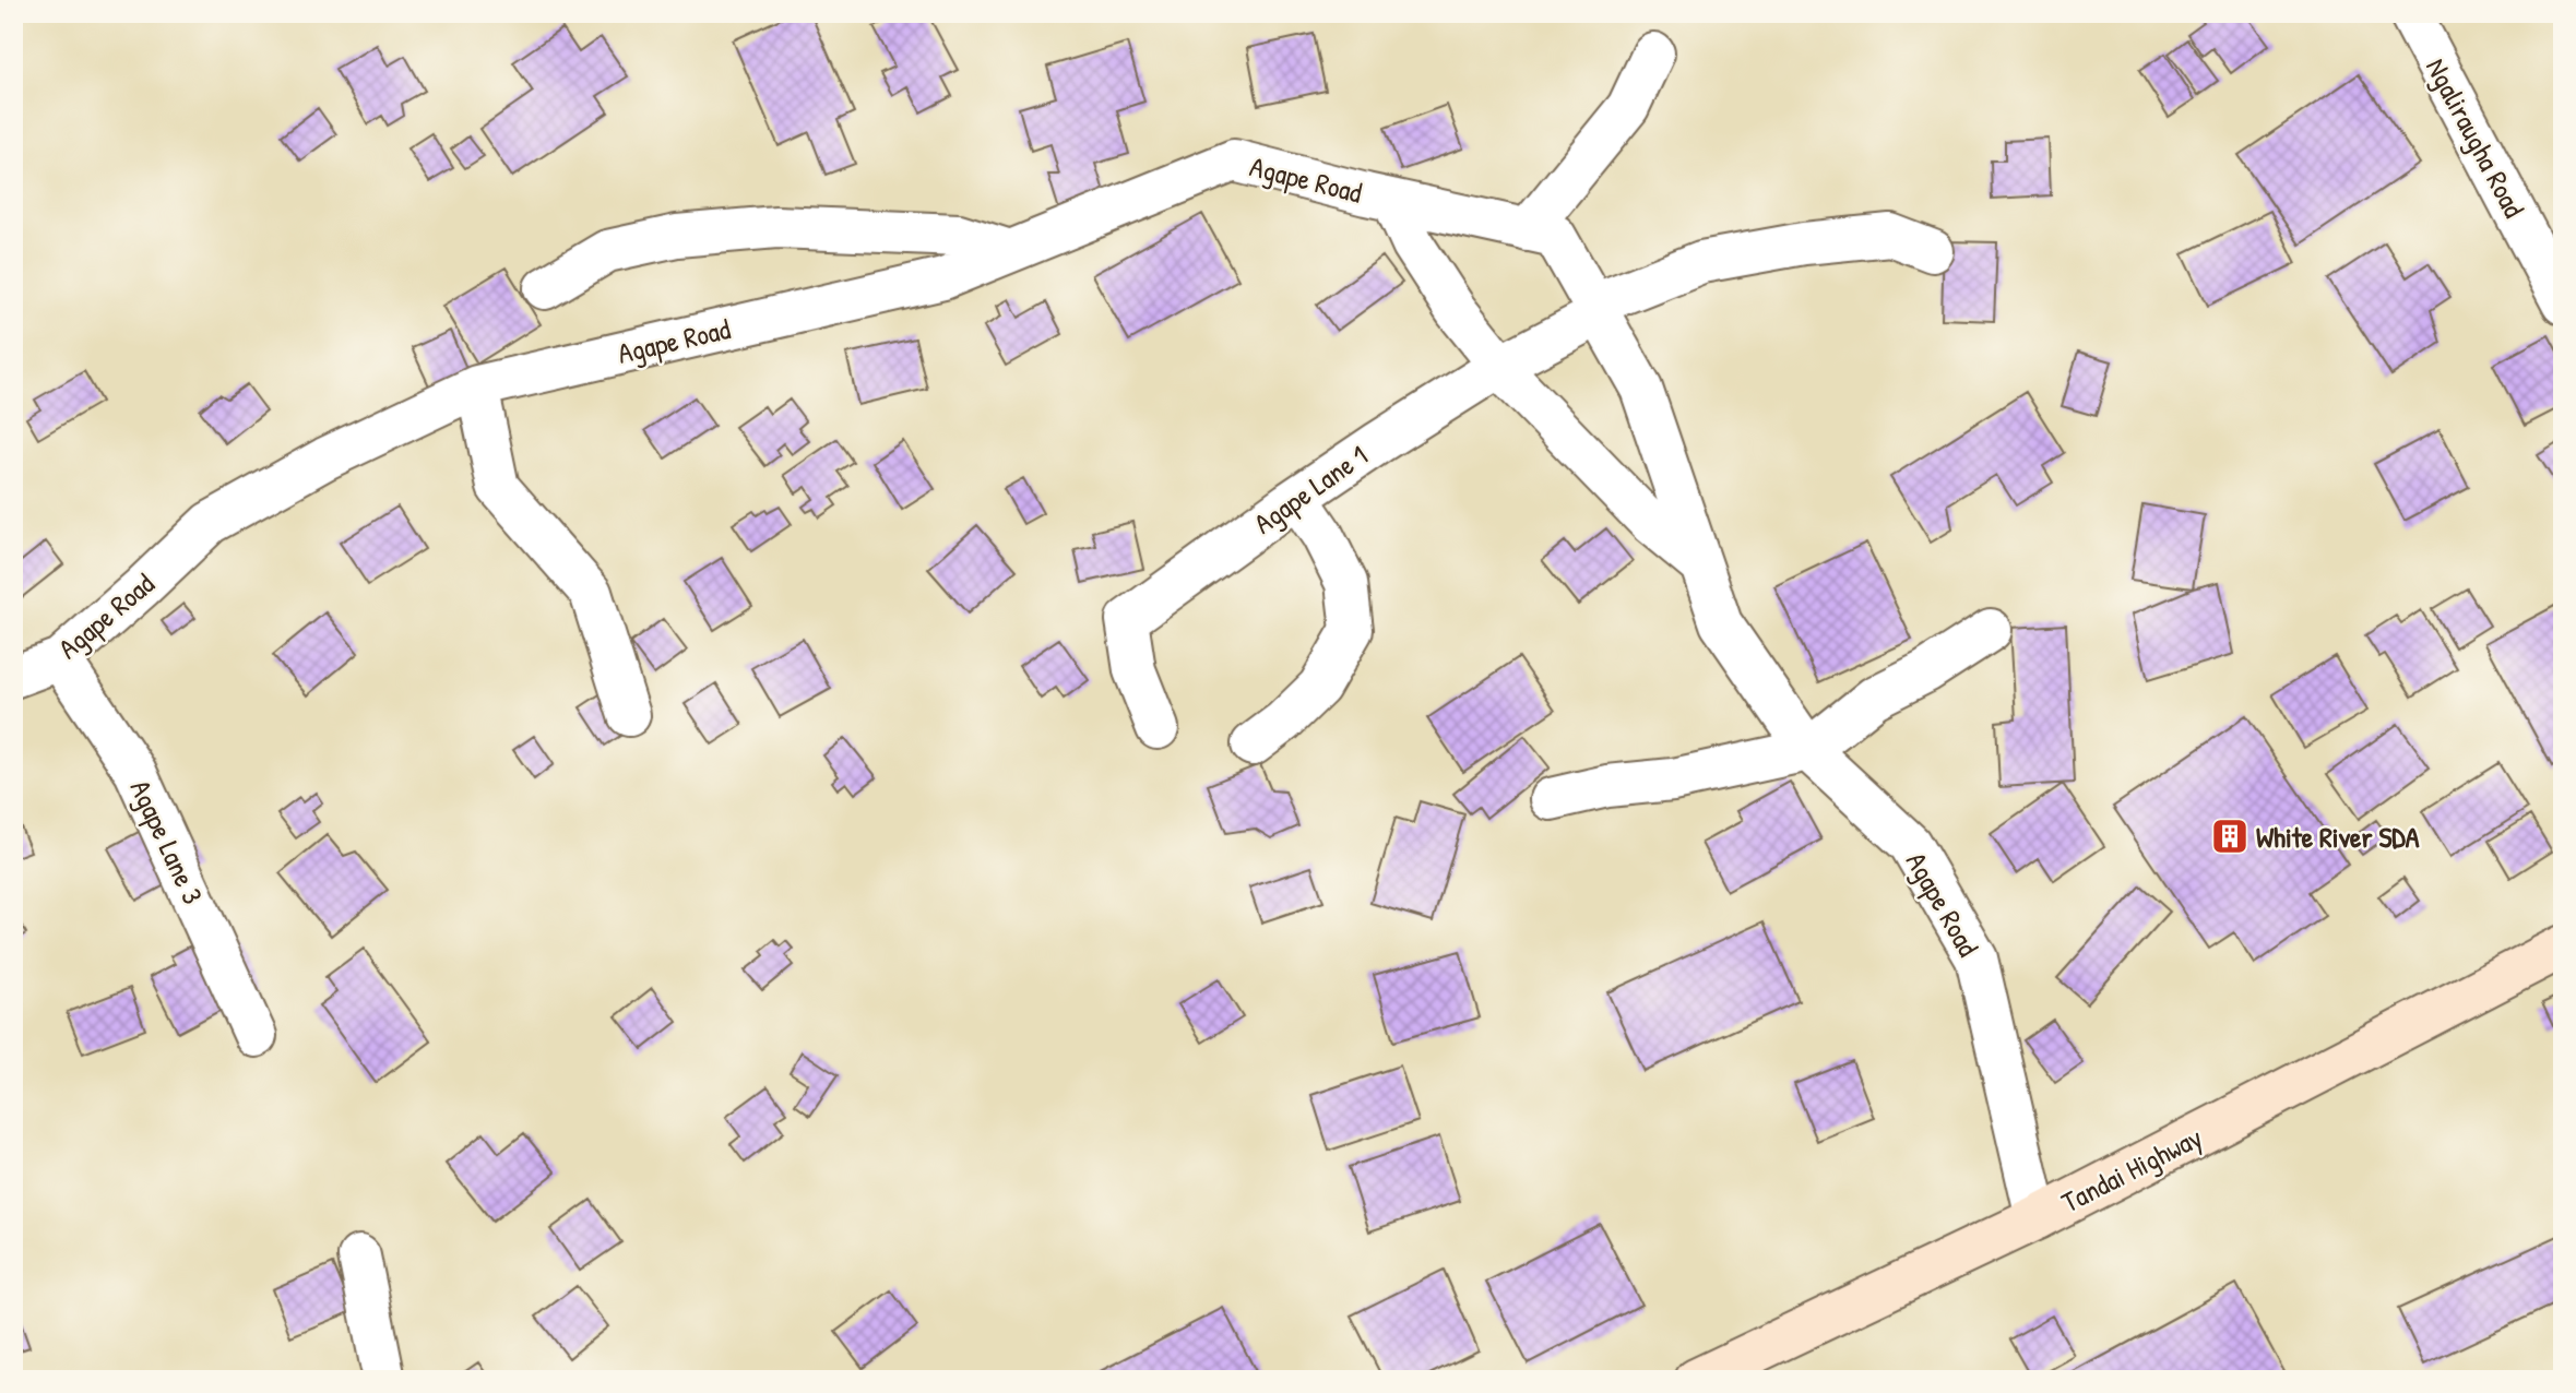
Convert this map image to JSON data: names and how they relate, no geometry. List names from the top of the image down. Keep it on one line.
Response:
{"streets":{"main road":["Tandai Highway"],"street":["Ngaliraugha Road","Agape Road","Agape Lane 1","Agape Lane 3"]},"crossings":[["Agape Road","Agape Lane 1"],["Agape Road","Agape Lane 3"],["Agape Road","Tandai Highway"]],"places":{"building":["White River SDA"]}}
